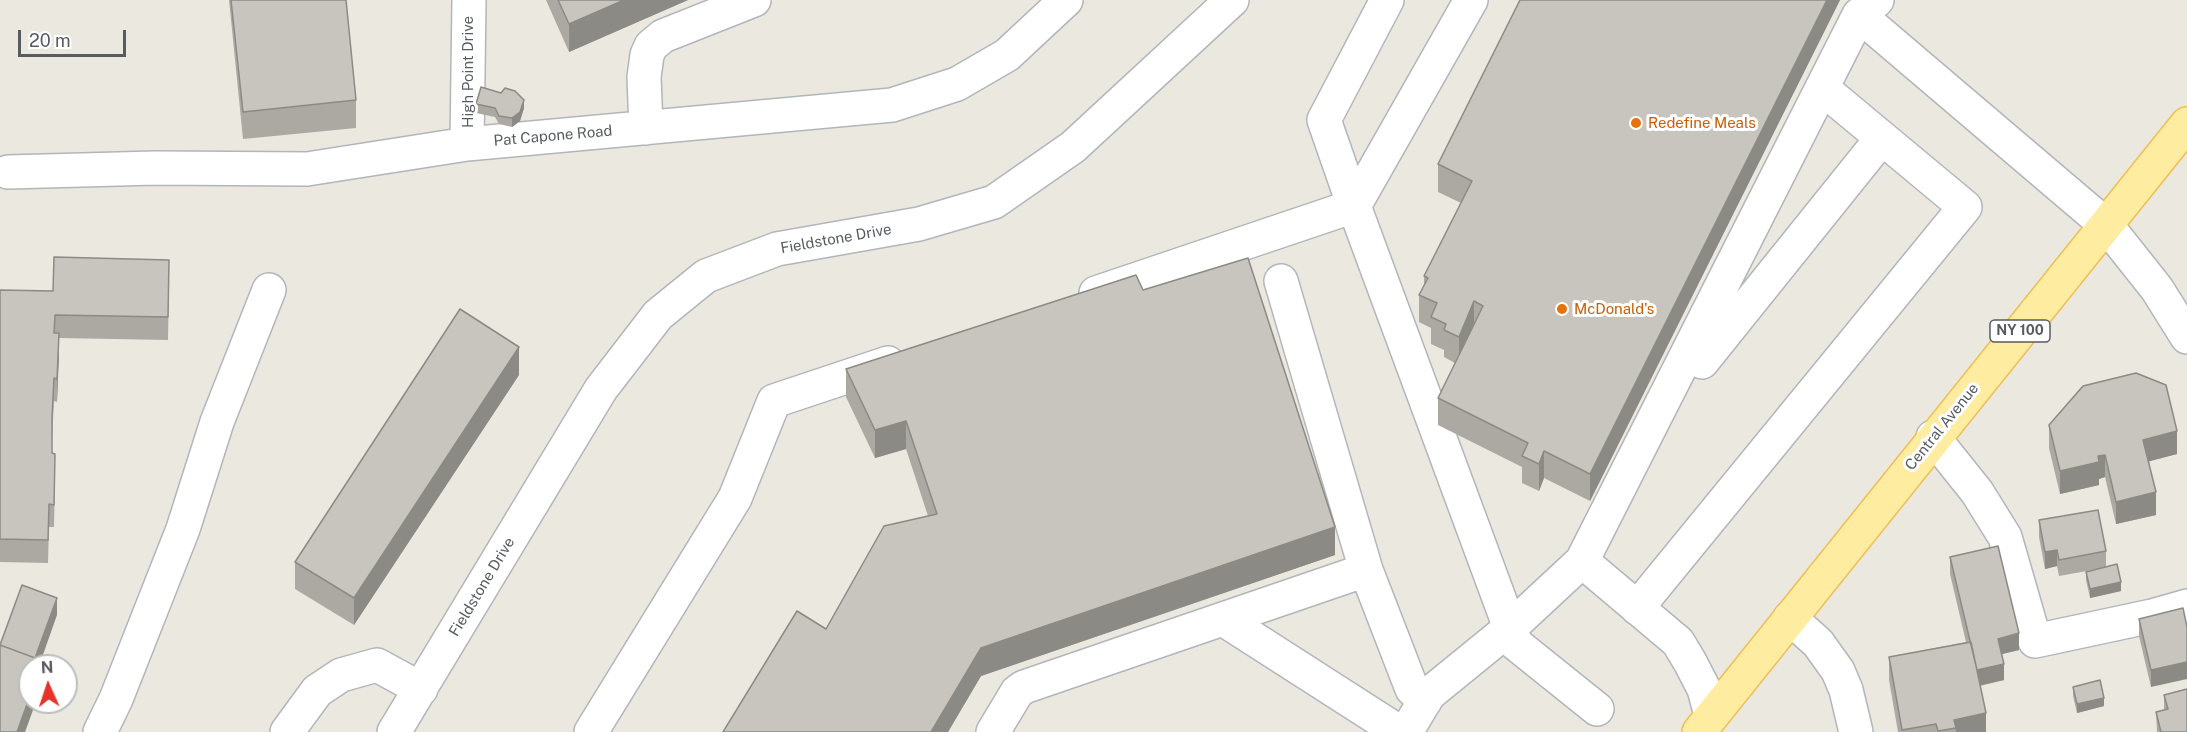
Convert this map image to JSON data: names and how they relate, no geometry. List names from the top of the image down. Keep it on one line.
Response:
{"streets":{"main road":["NY 100","Central Avenue"],"street":["High Point Drive","Pat Capone Road","Fieldstone Drive"]},"crossings":[["High Point Drive","Pat Capone Road"]],"places":["Redefine Meals","McDonald's"],"scale_bar":"20 m","north":"top"}
